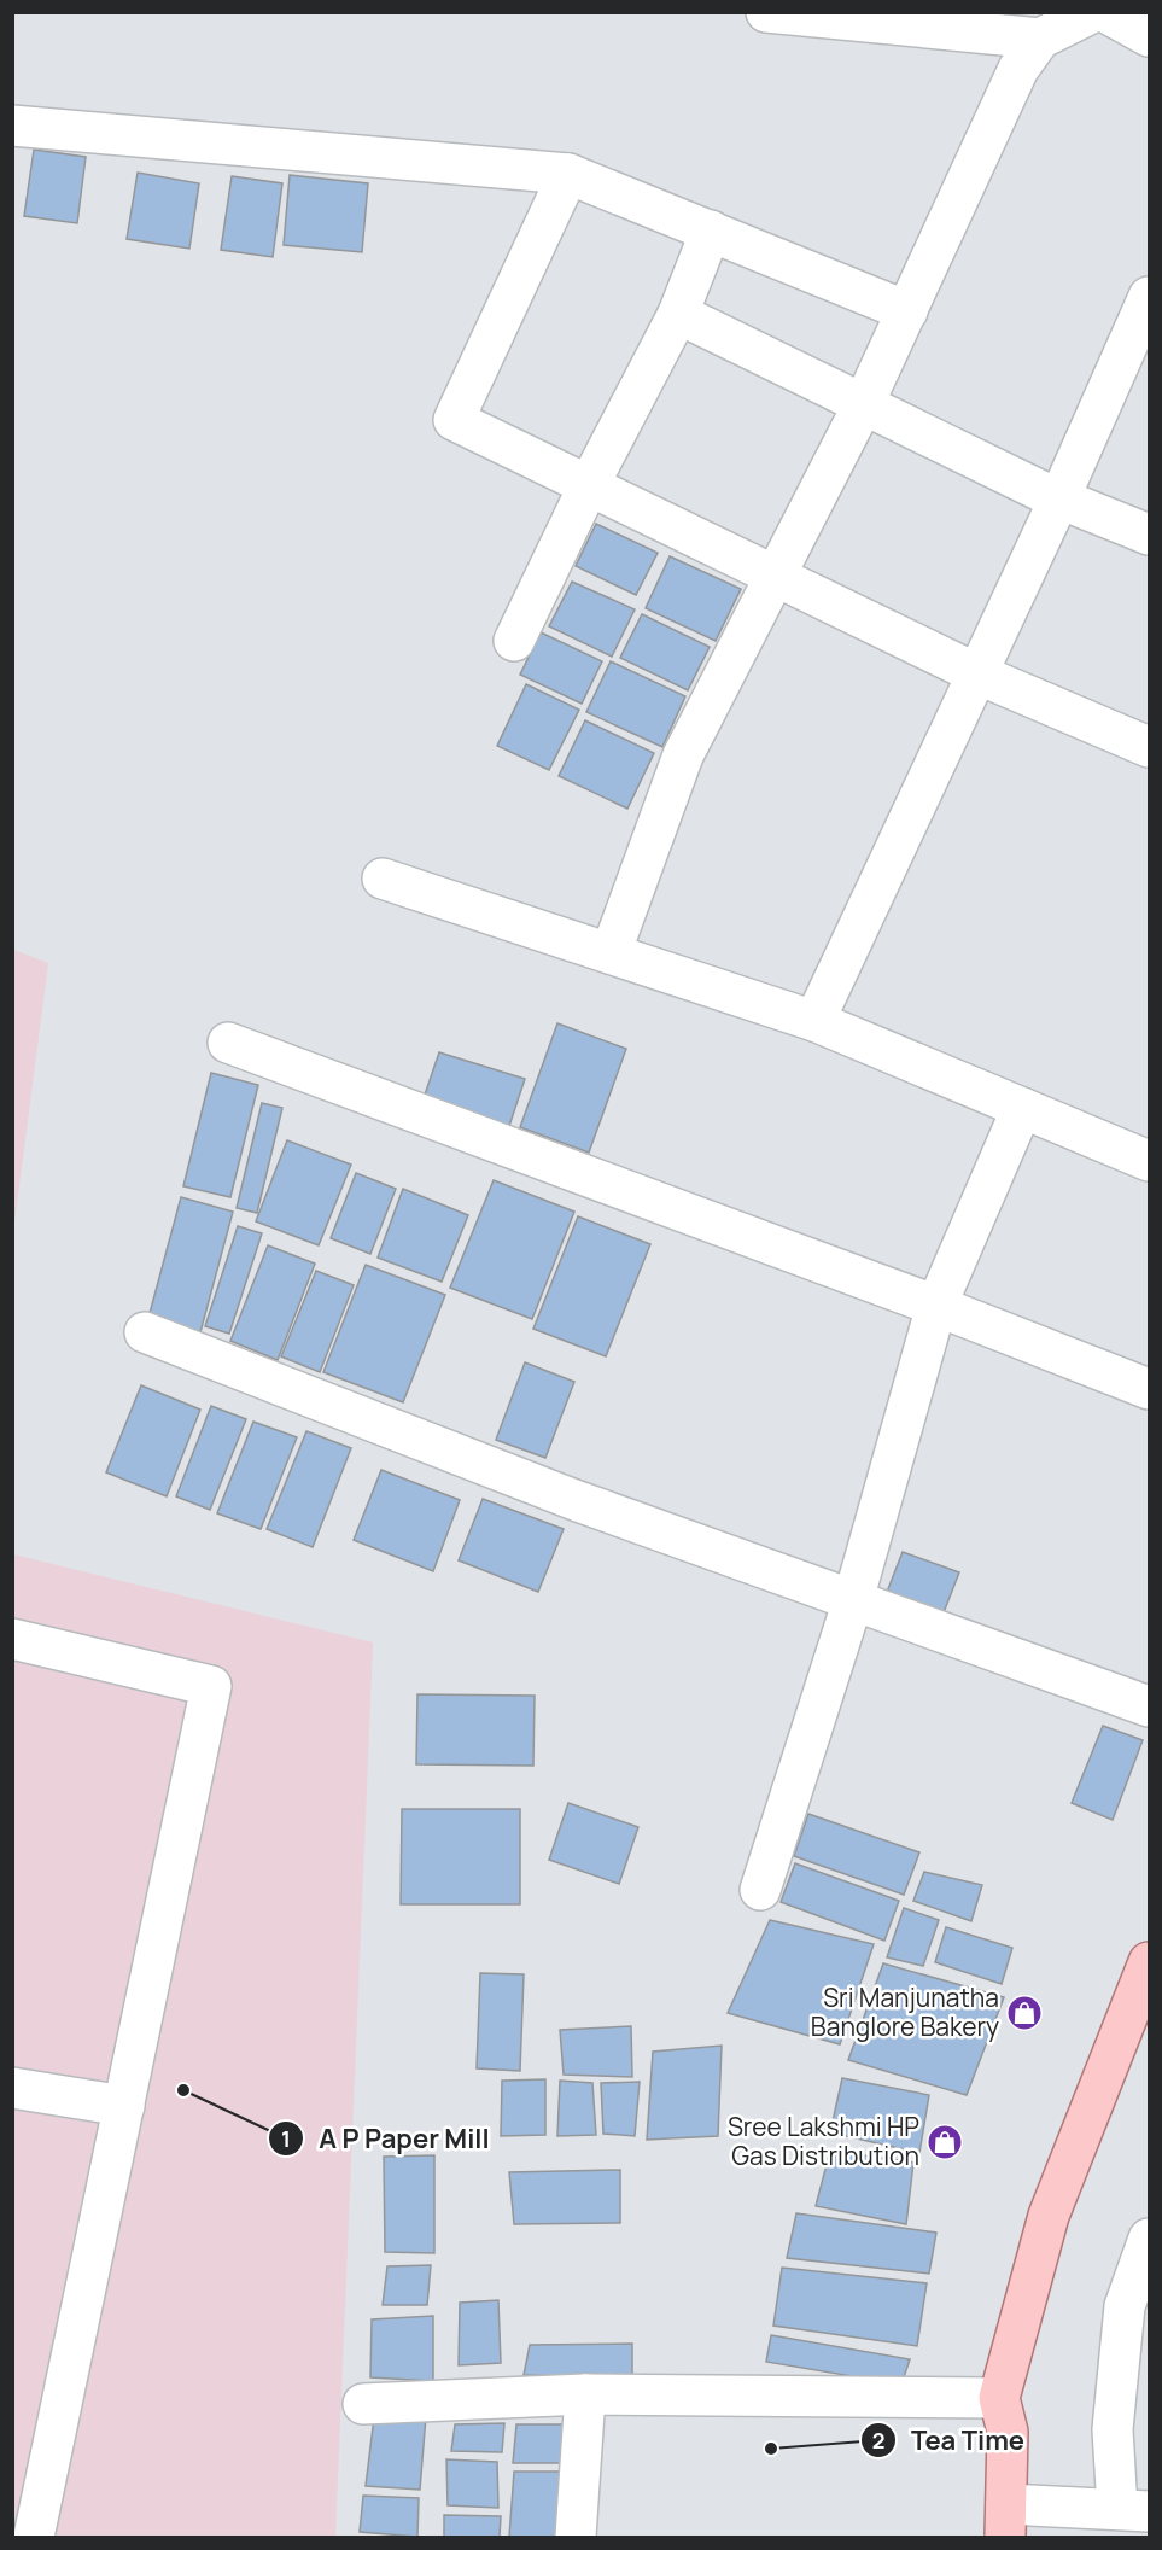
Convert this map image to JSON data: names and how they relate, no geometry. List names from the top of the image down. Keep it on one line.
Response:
{"places":{"shop":["Sri Manjunatha Banglore Bakery","Sree Lakshmi HP Gas Distribution"],"other":["A P Paper Mill","Tea Time"]}}
